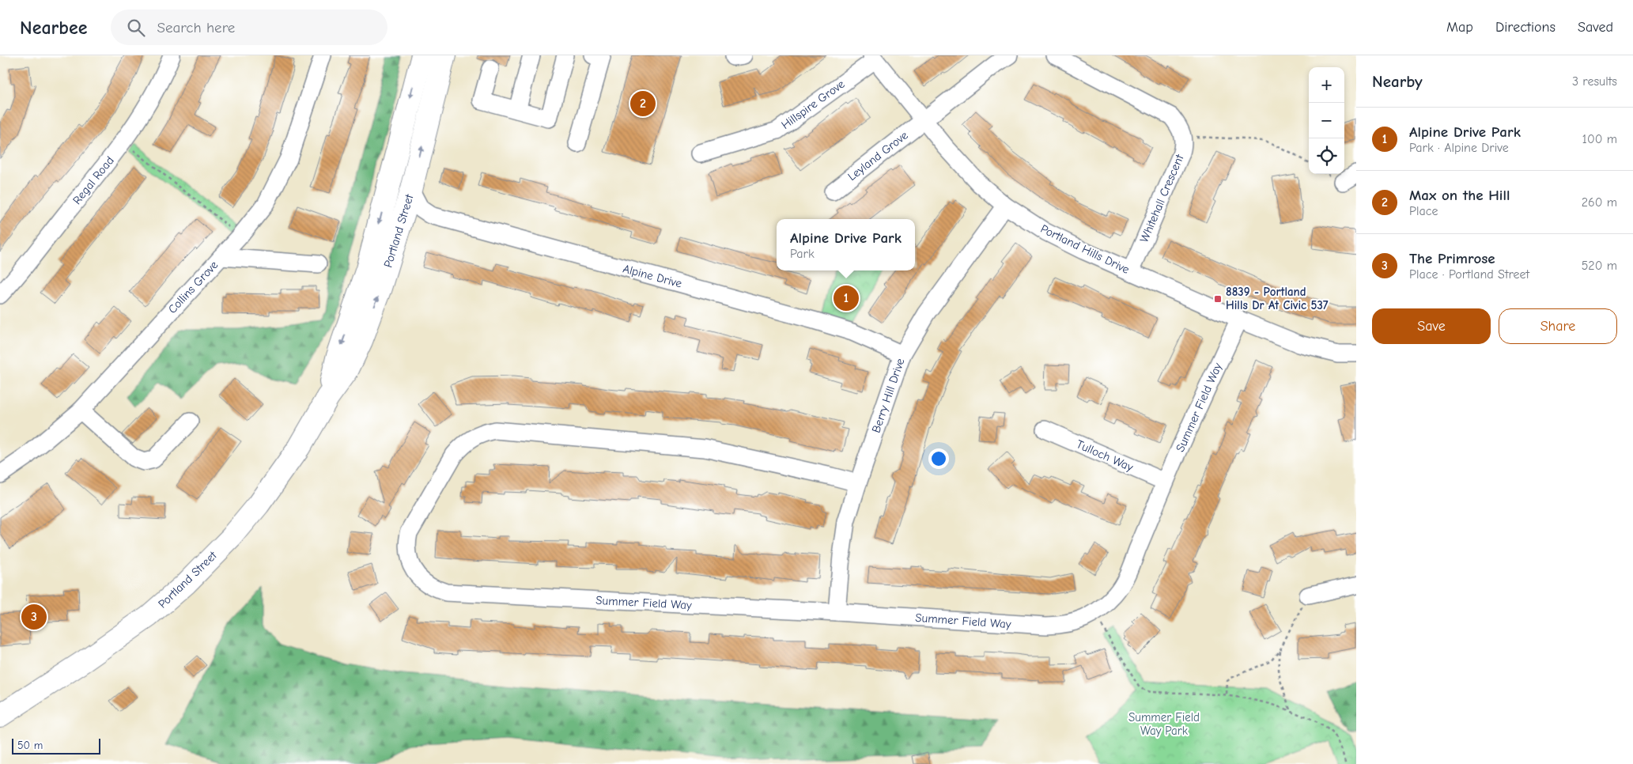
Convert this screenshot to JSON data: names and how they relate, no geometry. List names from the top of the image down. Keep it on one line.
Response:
{"streets":{"main road":["Portland Street"],"street":["Hillspire Grove","Leyland Grove","Regal Road","Whitehall Crescent","Portland Hills Drive","Alpine Drive","Collins Grove","Berry Hill Drive","Summer Field Way","Tulloch Way"]},"crossings":[["Hillspire Grove","Portland Hills Drive"],["Leyland Grove","Portland Hills Drive"],["Whitehall Crescent","Portland Hills Drive"],["Portland Street","Alpine Drive"],["Portland Hills Drive","Berry Hill Drive"],["Portland Hills Drive","Summer Field Way"],["Alpine Drive","Berry Hill Drive"],["Berry Hill Drive","Summer Field Way"],["Summer Field Way","Tulloch Way"]],"parks":["Summer Field Way Park"],"places":{"transit":["8839 - Portland Hills Dr At Civic 537"]},"scale_bar":"50 m","page":{"header":"Nearbee","search":"Search here","nav":["Map","Directions","Saved"],"heading":["Nearby","3 results"],"map_buttons":["+","−"],"pins":["2","1","3"],"list":[{"mark":"1","name":"Alpine Drive Park","note":"Park · Alpine Drive","value":"100 m"},{"mark":"2","name":"Max on the Hill","note":"Place","value":"260 m"},{"mark":"3","name":"The Primrose","note":"Place · Portland Street","value":"520 m"}],"popup":["Alpine Drive Park","Park"],"buttons":["Save","Share"],"scale":"50 m"}}
